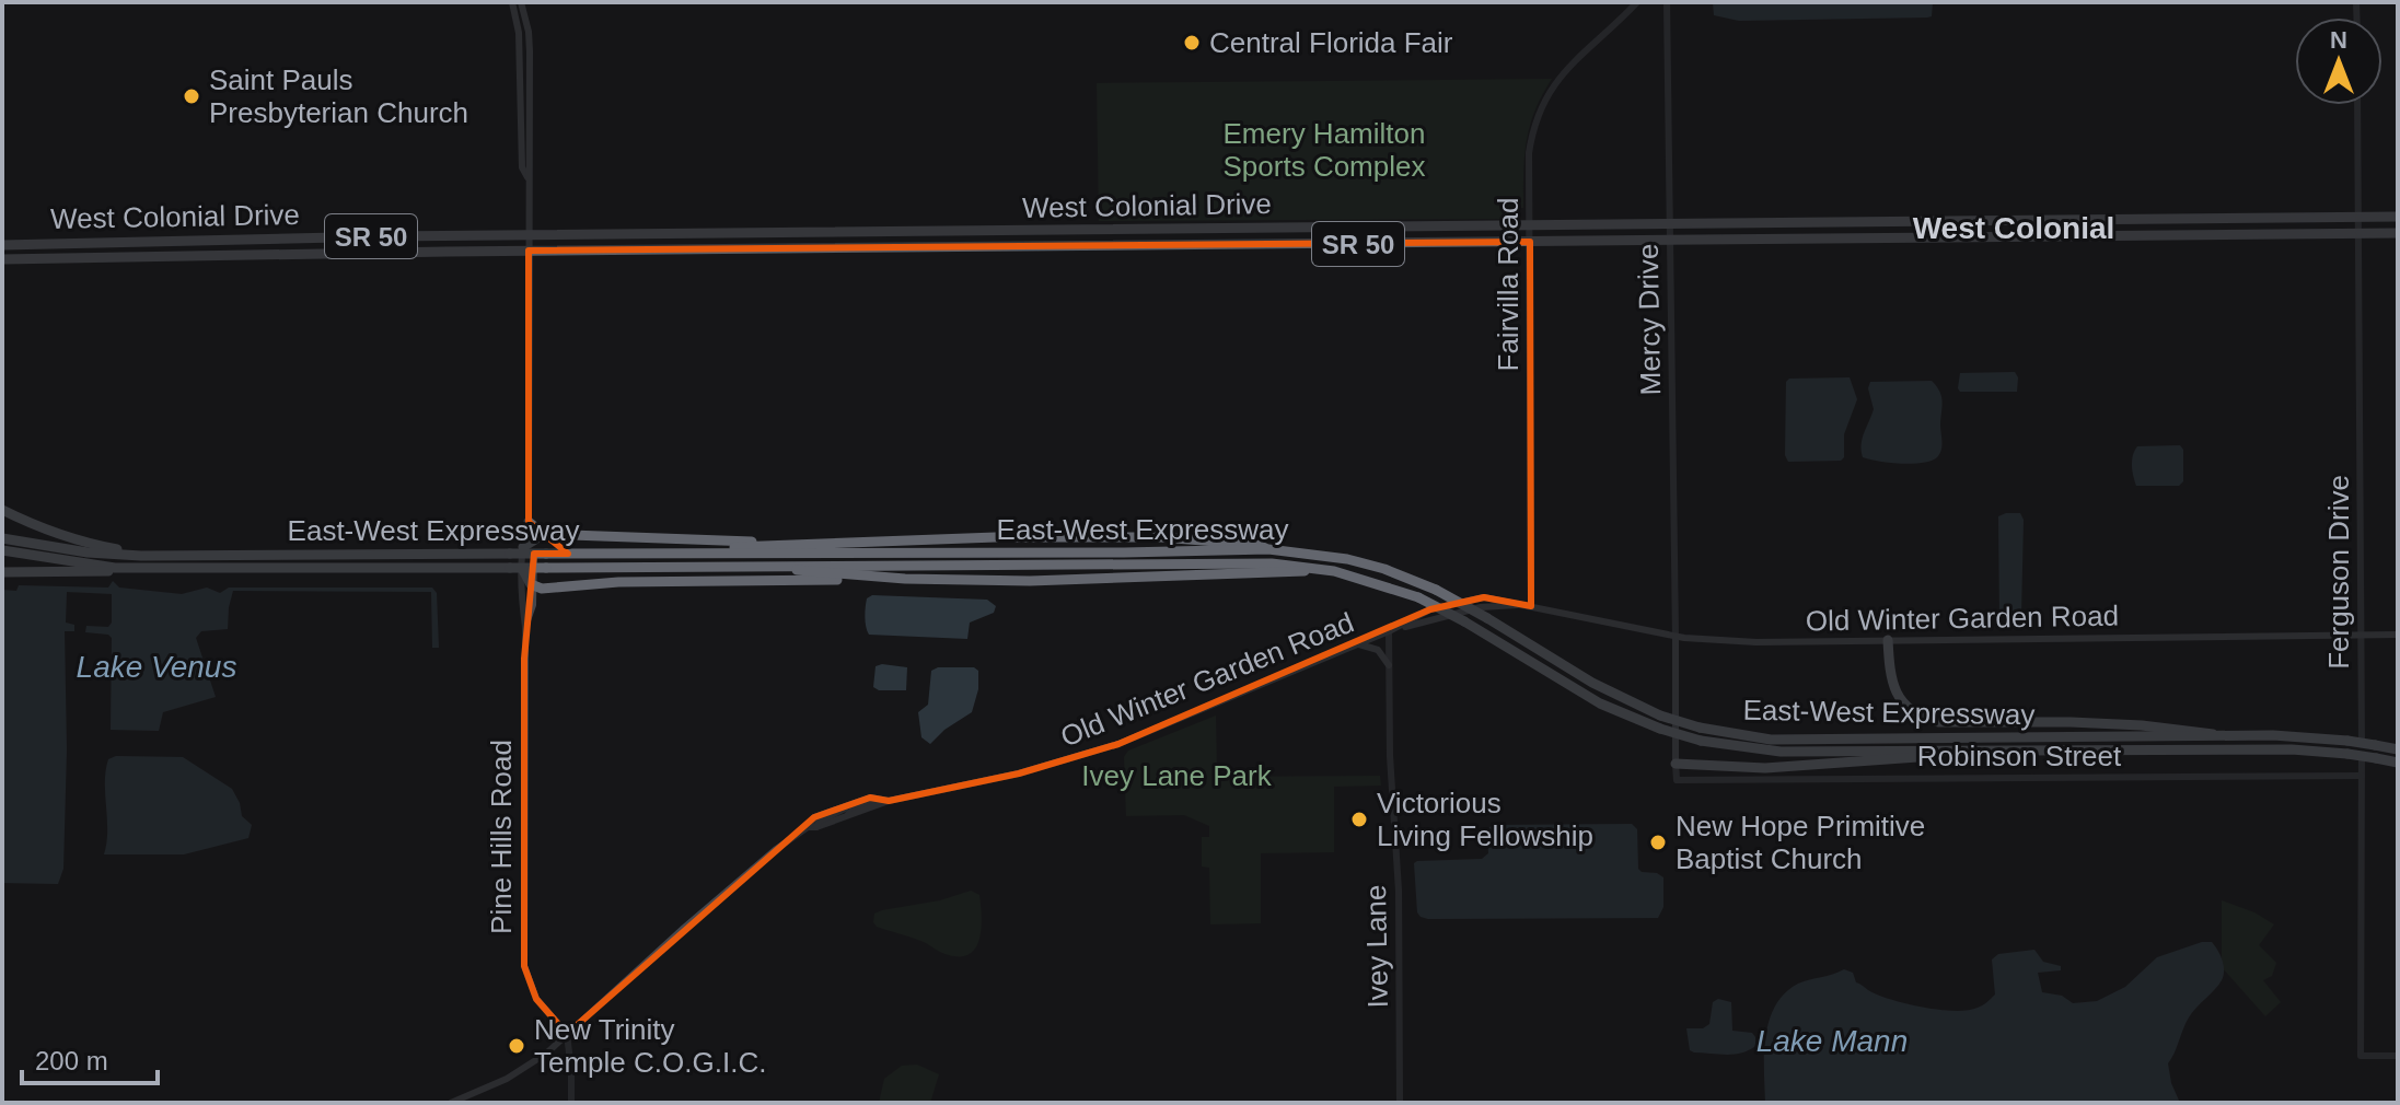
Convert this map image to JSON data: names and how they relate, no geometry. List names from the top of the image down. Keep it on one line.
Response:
{"streets":{"highway":["West Colonial Drive","SR 50","East-West Expressway"],"main road":["Old Winter Garden Road","Pine Hills Road"],"street":["Fairvilla Road","Mercy Drive","Ferguson Drive","Robinson Street","Ivey Lane"]},"crossings":[["West Colonial Drive","Fairvilla Road"],["West Colonial Drive","Mercy Drive"],["West Colonial Drive","Ferguson Drive"],["West Colonial Drive","Pine Hills Road"],["Fairvilla Road","Old Winter Garden Road"],["Mercy Drive","Old Winter Garden Road"],["Ferguson Drive","Old Winter Garden Road"],["Ferguson Drive","Robinson Street"],["Old Winter Garden Road","Pine Hills Road"],["Old Winter Garden Road","Ivey Lane"]],"districts":["West Colonial"],"water":["Lake Venus","Lake Mann"],"parks":["Emery Hamilton Sports Complex","Ivey Lane Park"],"places":["Central Florida Fair","Saint Pauls Presbyterian Church","Victorious Living Fellowship","New Hope Primitive Baptist Church","New Trinity Temple C.O.G.I.C."],"scale_bar":"200 m","north":"top"}
